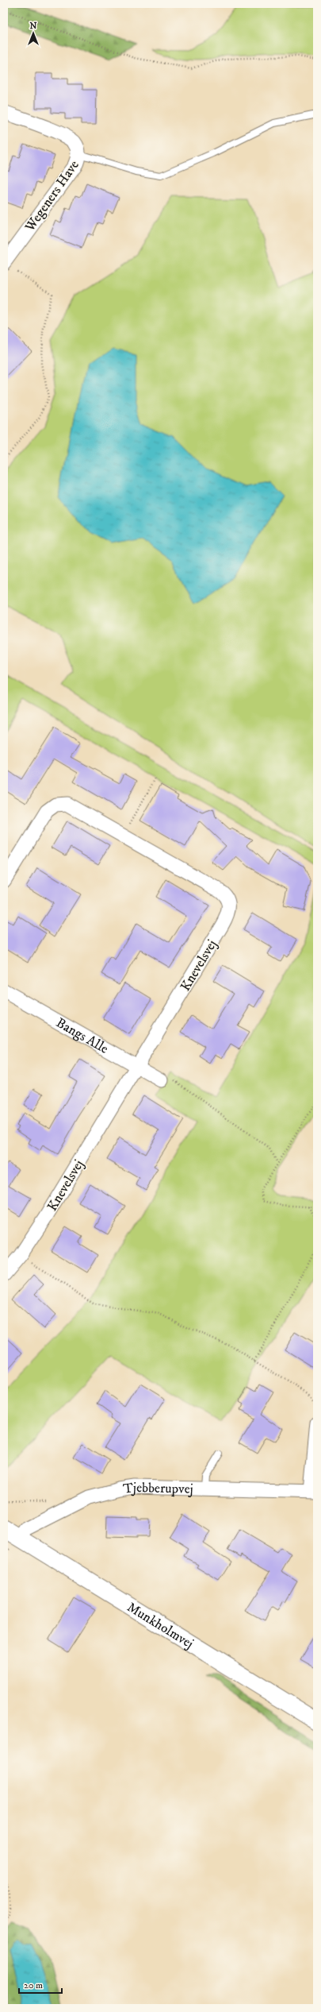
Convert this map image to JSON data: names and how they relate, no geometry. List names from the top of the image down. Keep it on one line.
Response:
{"streets":{"street":["Wegeners Have","Knevelsvej","Bangs Alle","Tjebberupvej","Munkholmvej"]},"crossings":[["Knevelsvej","Bangs Alle"],["Tjebberupvej","Munkholmvej"]],"scale_bar":"20 m","north":"top"}
